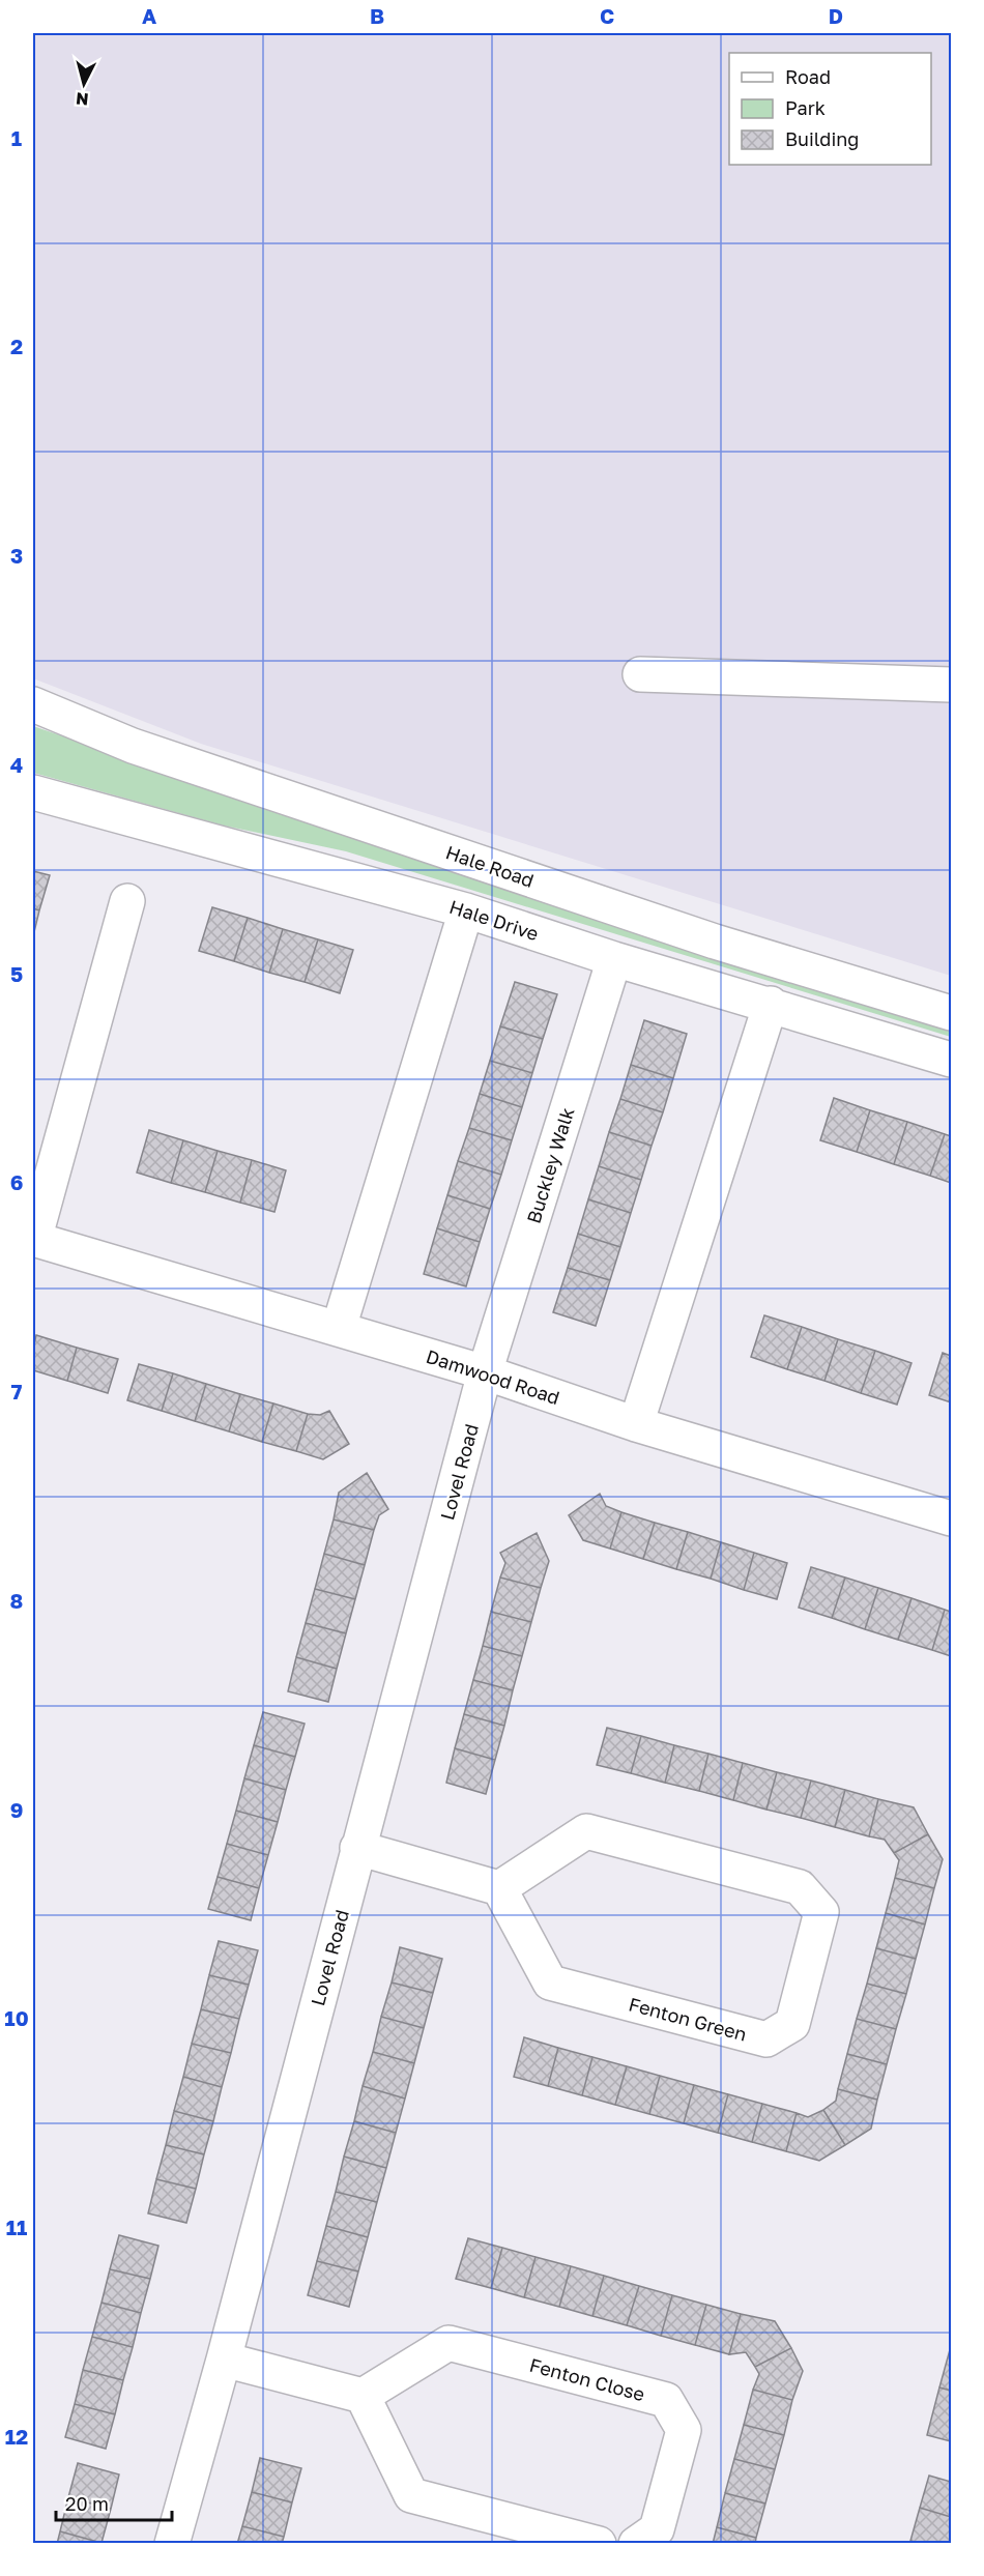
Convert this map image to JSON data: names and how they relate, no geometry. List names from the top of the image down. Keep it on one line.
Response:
{"streets":{"street":["Hale Road","Hale Drive","Buckley Walk","Damwood Road","Lovel Road","Fenton Green","Fenton Close"]},"crossings":[["Hale Drive","Buckley Walk"],["Buckley Walk","Damwood Road"],["Buckley Walk","Lovel Road"],["Damwood Road","Lovel Road"]],"legend":["Road","Park","Building"],"scale_bar":"20 m","north":"bottom","grid":{"columns":["A","B","C","D"],"rows":["1","2","3","4","5","6","7","8","9","10","11","12"]}}
